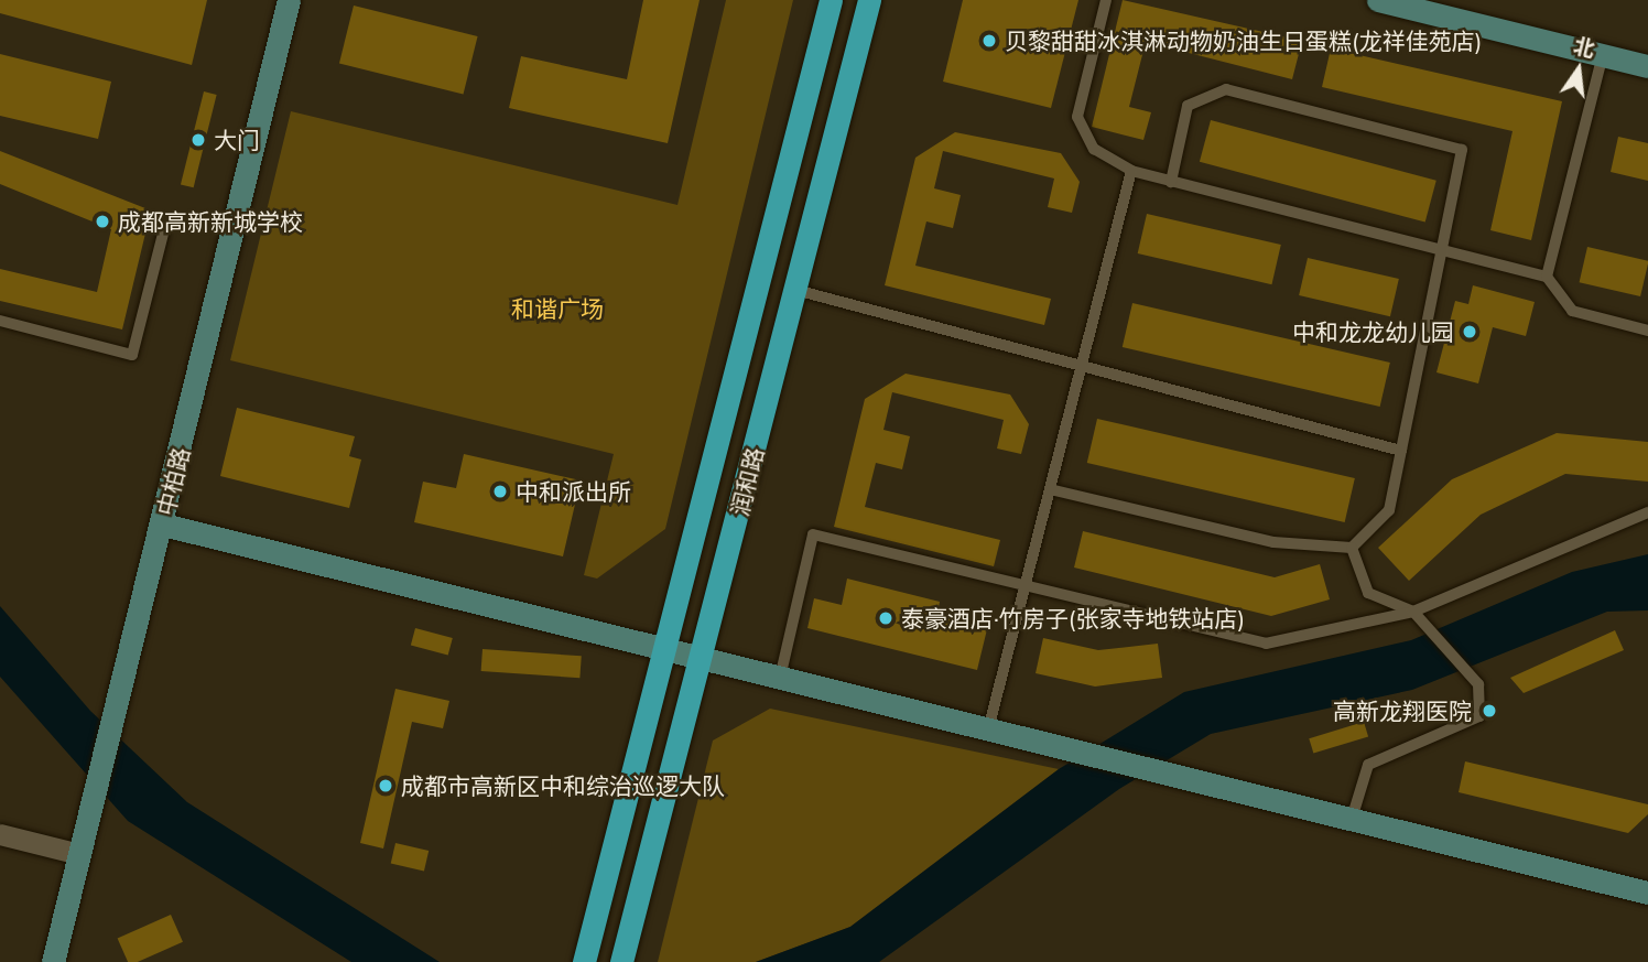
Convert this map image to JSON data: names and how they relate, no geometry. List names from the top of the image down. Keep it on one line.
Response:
{"streets":{"main road":["润和路"],"street":["中柏路"]},"parks":["和谐广场"],"places":["贝黎甜甜冰淇淋动物奶油生日蛋糕(龙祥佳苑店)","大门","成都高新新城学校","中和龙龙幼儿园","中和派出所","泰豪酒店·竹房子(张家寺地铁站店)","高新龙翔医院","成都市高新区中和综治巡逻大队"],"north":"top"}
